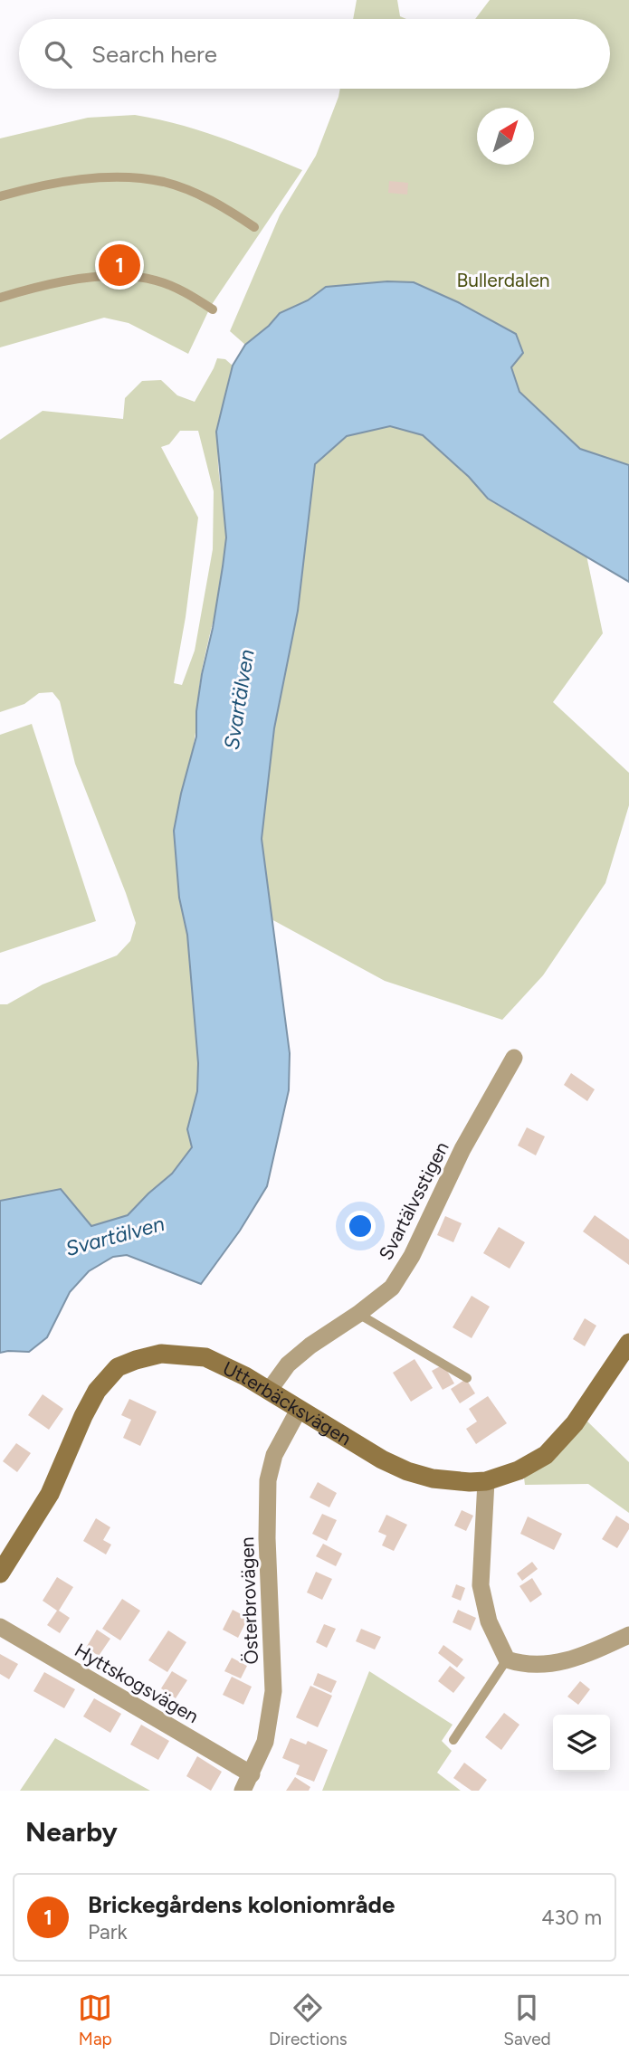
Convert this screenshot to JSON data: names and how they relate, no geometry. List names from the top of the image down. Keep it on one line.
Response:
{"streets":{"street":["Svartälvsstigen","Utterbäcksvägen","Österbrovägen","Hyttskogsvägen"]},"crossings":[["Svartälvsstigen","Utterbäcksvägen"],["Utterbäcksvägen","Österbrovägen"],["Österbrovägen","Hyttskogsvägen"]],"water":["Svartälven"],"parks":["Bullerdalen"],"north":"top right","page":{"search":"Search here","pins":"1","heading":"Nearby","list":[{"mark":"1","name":"Brickegårdens koloniområde","note":"Park","value":"430 m"}],"nav":["Map","Directions","Saved"]}}
